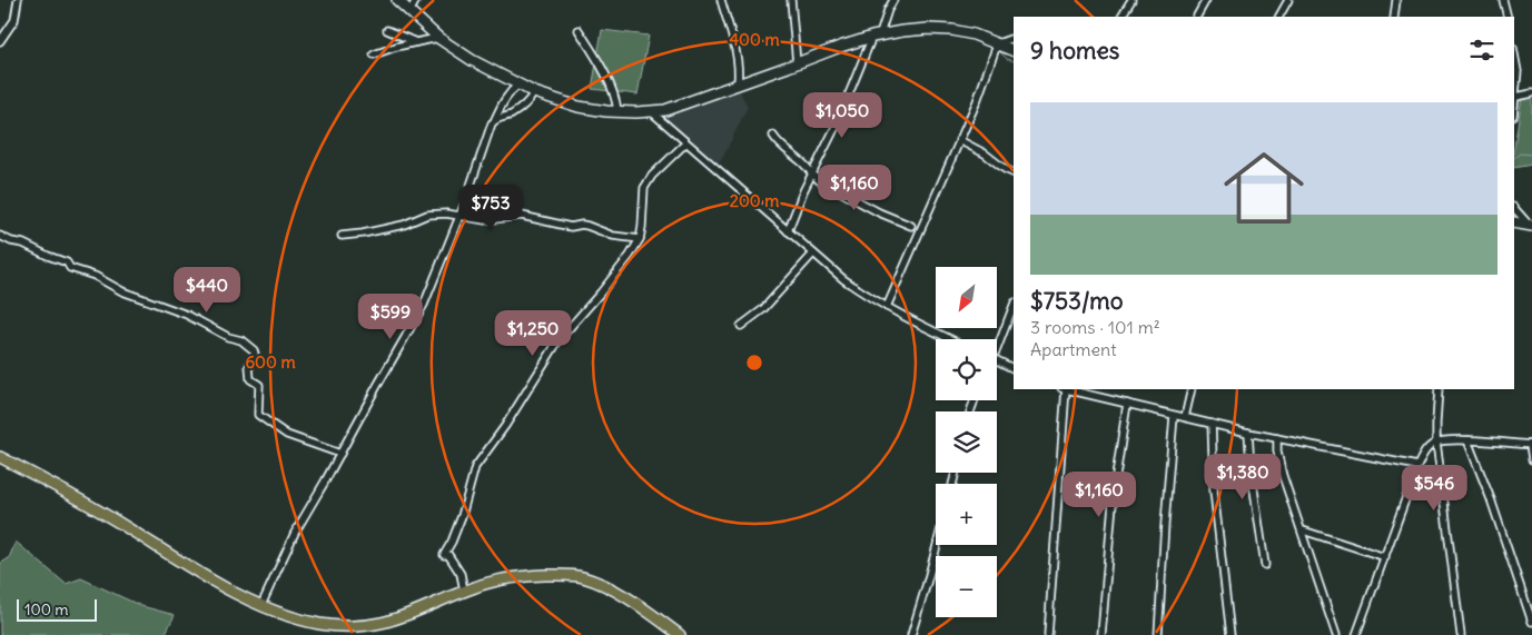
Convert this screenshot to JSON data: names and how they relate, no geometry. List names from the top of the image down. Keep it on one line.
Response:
{"scale_bar":"100 m","north":"bottom left","page":{"heading":"9 homes","list":[{"name":"$753/mo","note":"3 rooms · 101 m² · Apartment"}],"price":["$1,050","$1,160","$753","$440","$599","$1,250","$1,380","$546","$1,160"],"map_buttons":["+","−"],"scale":"100 m"},"rings":["400 m","200 m","600 m"]}
